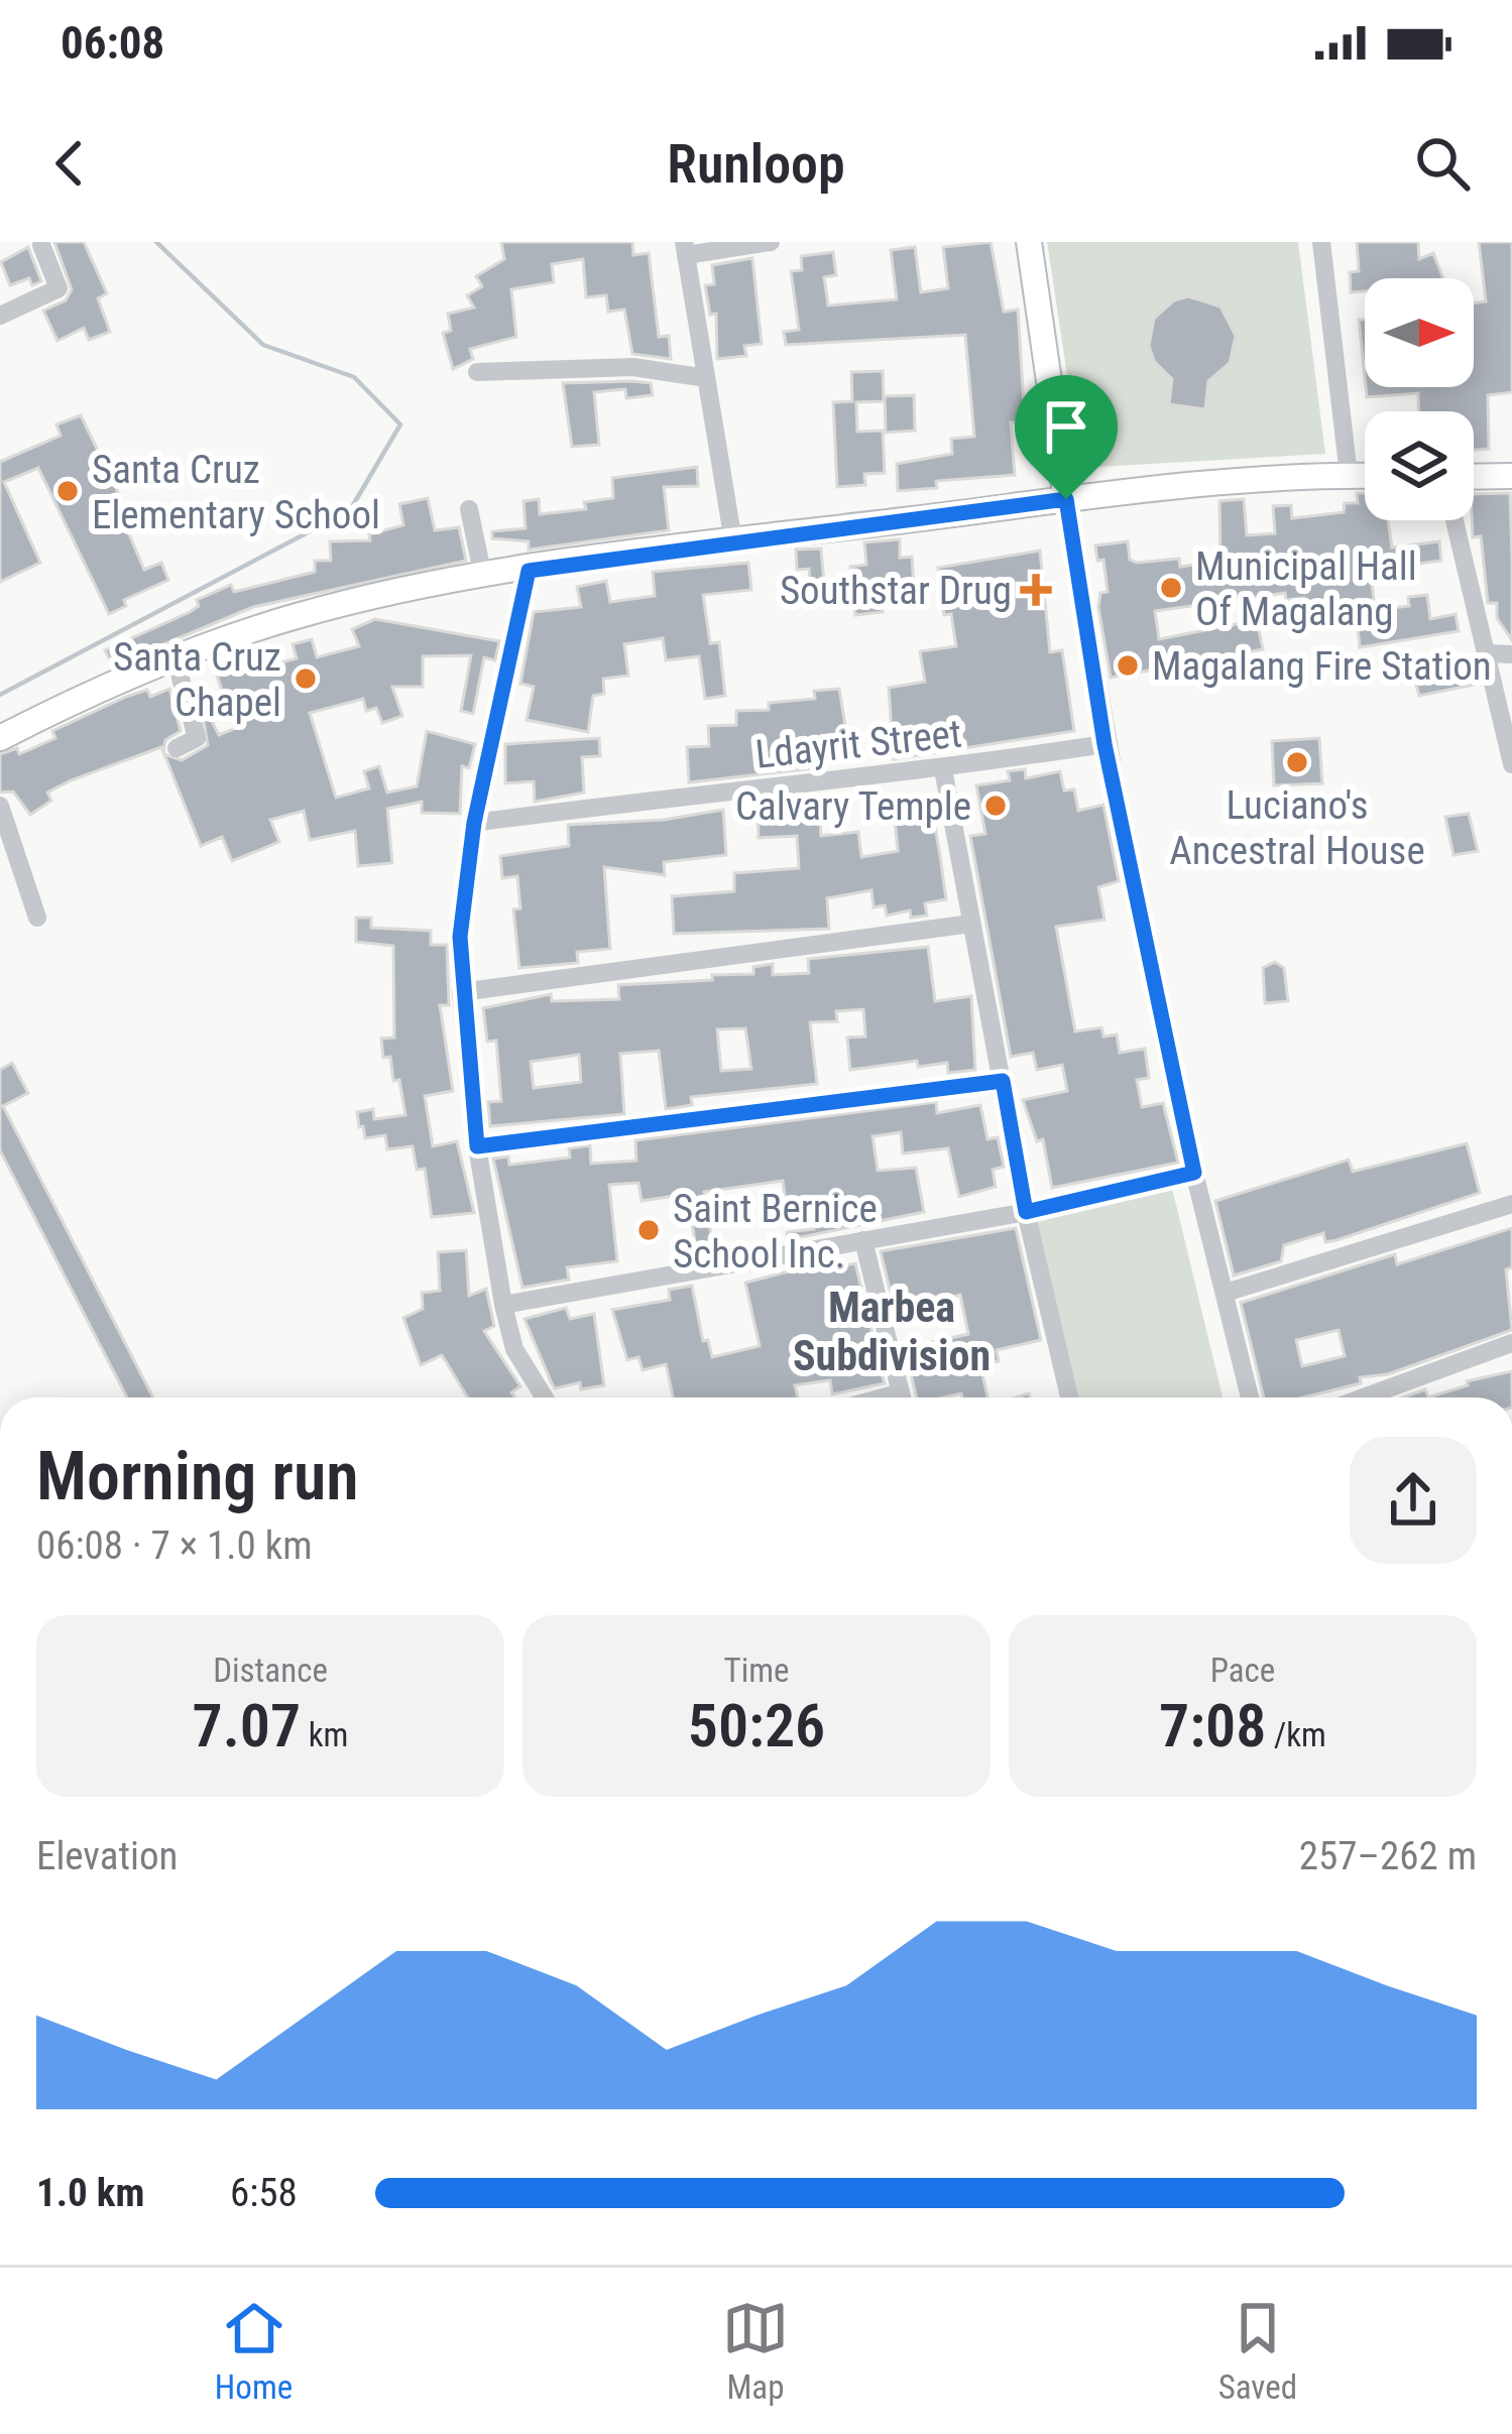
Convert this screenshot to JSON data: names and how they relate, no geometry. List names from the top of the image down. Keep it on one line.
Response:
{"streets":{"street":["Ldayrit Street"]},"districts":["Marbea Subdivision"],"places":{"other":["Santa Cruz Elementary School","Municipal Hall Of Magalang","Magalang Fire Station","Santa Cruz Chapel","Luciano's Ancestral House","Calvary Temple","Saint Bernice School Inc."],"health":["Southstar Drug"]},"north":"right","page":{"status":"06:08","header":"Runloop","heading":["Morning run","06:08 · 7 × 1.0 km"],"stats":[["Distance","7.07 km"],["Time","50:26"],["Pace","7:08 /km"]],"chart":["Elevation","257–262 m"],"list":[{"name":"1.0 km","note":"6:58"}],"tabs":["Home","Map","Saved"]}}
